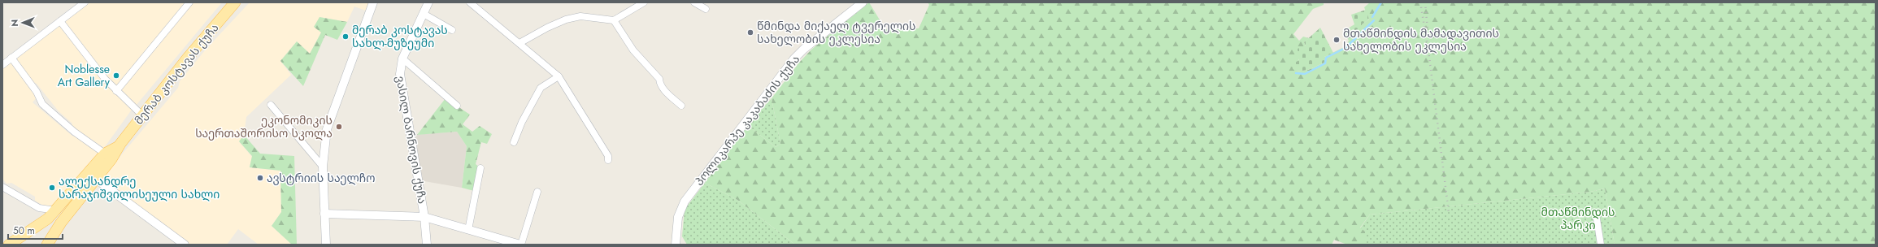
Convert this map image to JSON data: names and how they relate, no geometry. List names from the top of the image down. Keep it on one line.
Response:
{"streets":{"main road":["მერაბ კოსტავას ქუჩა"],"street":["პოლიკარპე კაკაბაძის ქუჩა","ვასილ ბარნოვის ქუჩა"]},"parks":["მთაწმინდის პარკი"],"places":["წმინდა მიქაელ ტვერელის სახელობის ეკლესია","მერაბ კოსტავას სახლ-მუზეუმი","მთაწმინდის მამადავითის სახელობის ეკლესია","Noblesse Art Gallery","ეკონომიკის საერთაშორისო სკოლა","ავსტრიის საელჩო","ალექსანდრე სარაჯიშვილისეული სახლი"],"scale_bar":"50 m","north":"left"}
